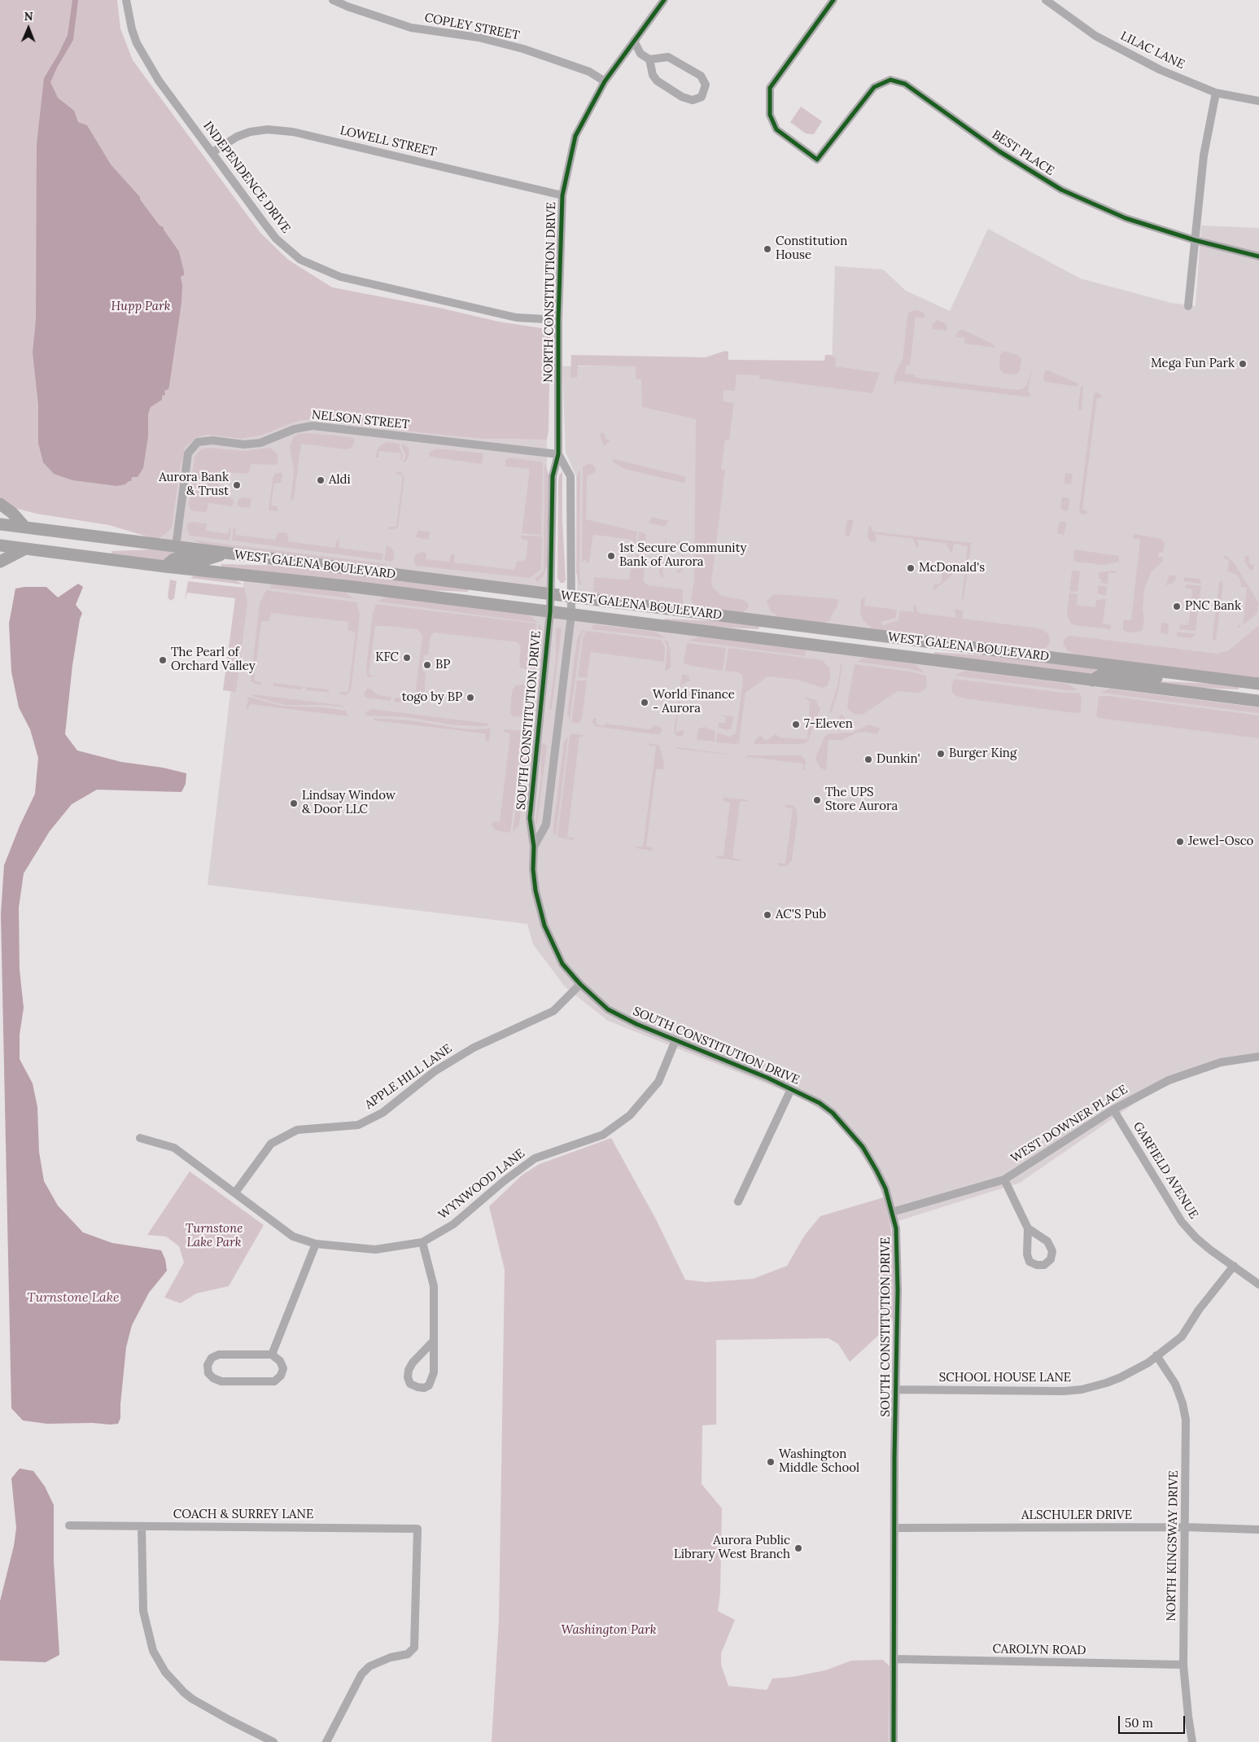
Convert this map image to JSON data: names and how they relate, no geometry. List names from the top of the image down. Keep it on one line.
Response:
{"streets":{"main road":["WEST GALENA BOULEVARD"],"street":["COPLEY STREET","LILAC LANE","LOWELL STREET","BEST PLACE","INDEPENDENCE DRIVE","NORTH CONSTITUTION DRIVE","NELSON STREET","SOUTH CONSTITUTION DRIVE","APPLE HILL LANE","WEST DOWNER PLACE","GARFIELD AVENUE","WYNWOOD LANE","SCHOOL HOUSE LANE","COACH & SURREY LANE","ALSCHULER DRIVE","NORTH KINGSWAY DRIVE","CAROLYN ROAD"]},"crossings":[["COPLEY STREET","NORTH CONSTITUTION DRIVE"],["LOWELL STREET","INDEPENDENCE DRIVE"],["LOWELL STREET","NORTH CONSTITUTION DRIVE"],["INDEPENDENCE DRIVE","NORTH CONSTITUTION DRIVE"],["NORTH CONSTITUTION DRIVE","NELSON STREET"],["NORTH CONSTITUTION DRIVE","WEST GALENA BOULEVARD"],["NORTH CONSTITUTION DRIVE","SOUTH CONSTITUTION DRIVE"],["NELSON STREET","WEST GALENA BOULEVARD"],["WEST GALENA BOULEVARD","SOUTH CONSTITUTION DRIVE"],["SOUTH CONSTITUTION DRIVE","APPLE HILL LANE"],["SOUTH CONSTITUTION DRIVE","WEST DOWNER PLACE"],["SOUTH CONSTITUTION DRIVE","WYNWOOD LANE"],["SOUTH CONSTITUTION DRIVE","SCHOOL HOUSE LANE"],["SOUTH CONSTITUTION DRIVE","ALSCHULER DRIVE"],["SOUTH CONSTITUTION DRIVE","CAROLYN ROAD"],["APPLE HILL LANE","WYNWOOD LANE"],["WEST DOWNER PLACE","GARFIELD AVENUE"],["GARFIELD AVENUE","SCHOOL HOUSE LANE"],["SCHOOL HOUSE LANE","NORTH KINGSWAY DRIVE"],["ALSCHULER DRIVE","NORTH KINGSWAY DRIVE"],["NORTH KINGSWAY DRIVE","CAROLYN ROAD"]],"water":["Turnstone Lake"],"parks":["Hupp Park","Turnstone Lake Park","Washington Park"],"places":["Constitution House","Mega Fun Park","Aldi","Aurora Bank & Trust","1st Secure Community Bank of Aurora","McDonald's","PNC Bank","KFC","The Pearl of Orchard Valley","BP","togo by BP","World Finance - Aurora","7-Eleven","Burger King","Dunkin'","The UPS Store Aurora","Lindsay Window & Door LLC","Jewel-Osco","AC'S Pub","Washington Middle School","Aurora Public Library West Branch"],"scale_bar":"50 m","north":"top"}
